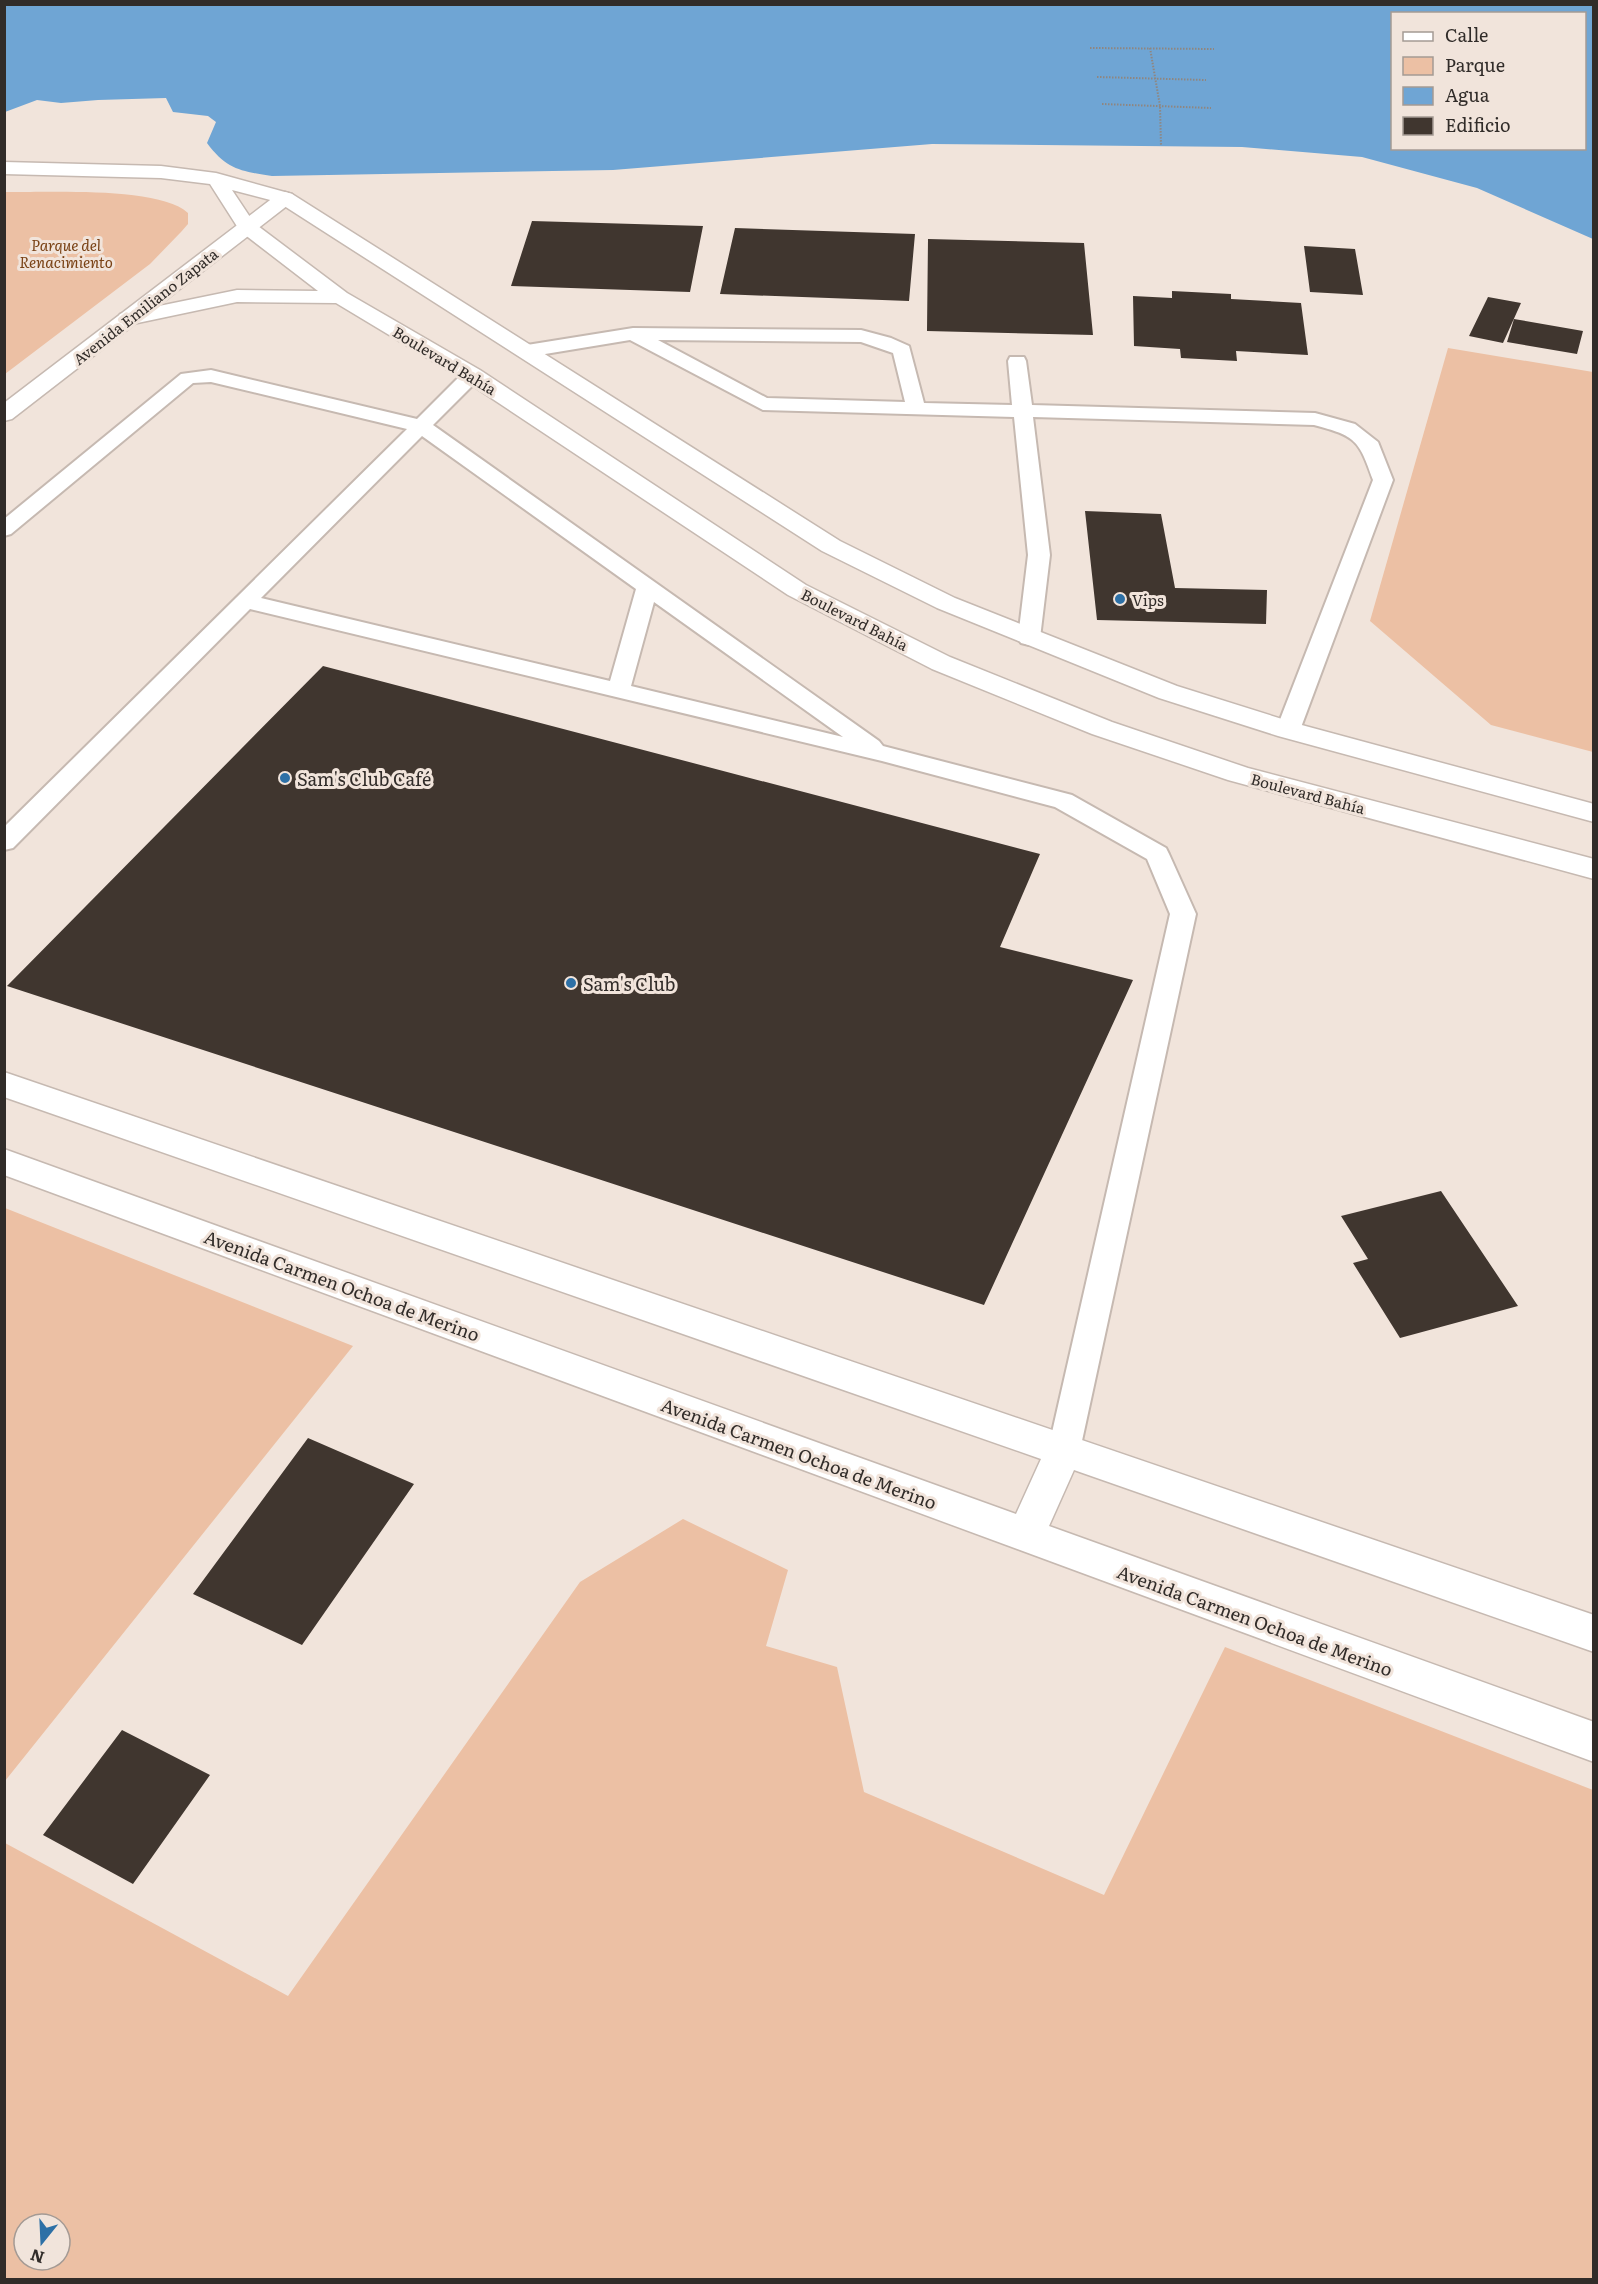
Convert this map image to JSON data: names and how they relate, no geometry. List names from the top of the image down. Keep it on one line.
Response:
{"streets":{"main road":["Avenida Emiliano Zapata","Boulevard Bahía","Avenida Carmen Ochoa de Merino"]},"crossings":[["Avenida Emiliano Zapata","Boulevard Bahía"]],"parks":["Parque del Renacimiento"],"places":["Vips","Sam's Club Café","Sam's Club"],"legend":["Calle","Parque","Agua","Edificio"],"north":"bottom"}
